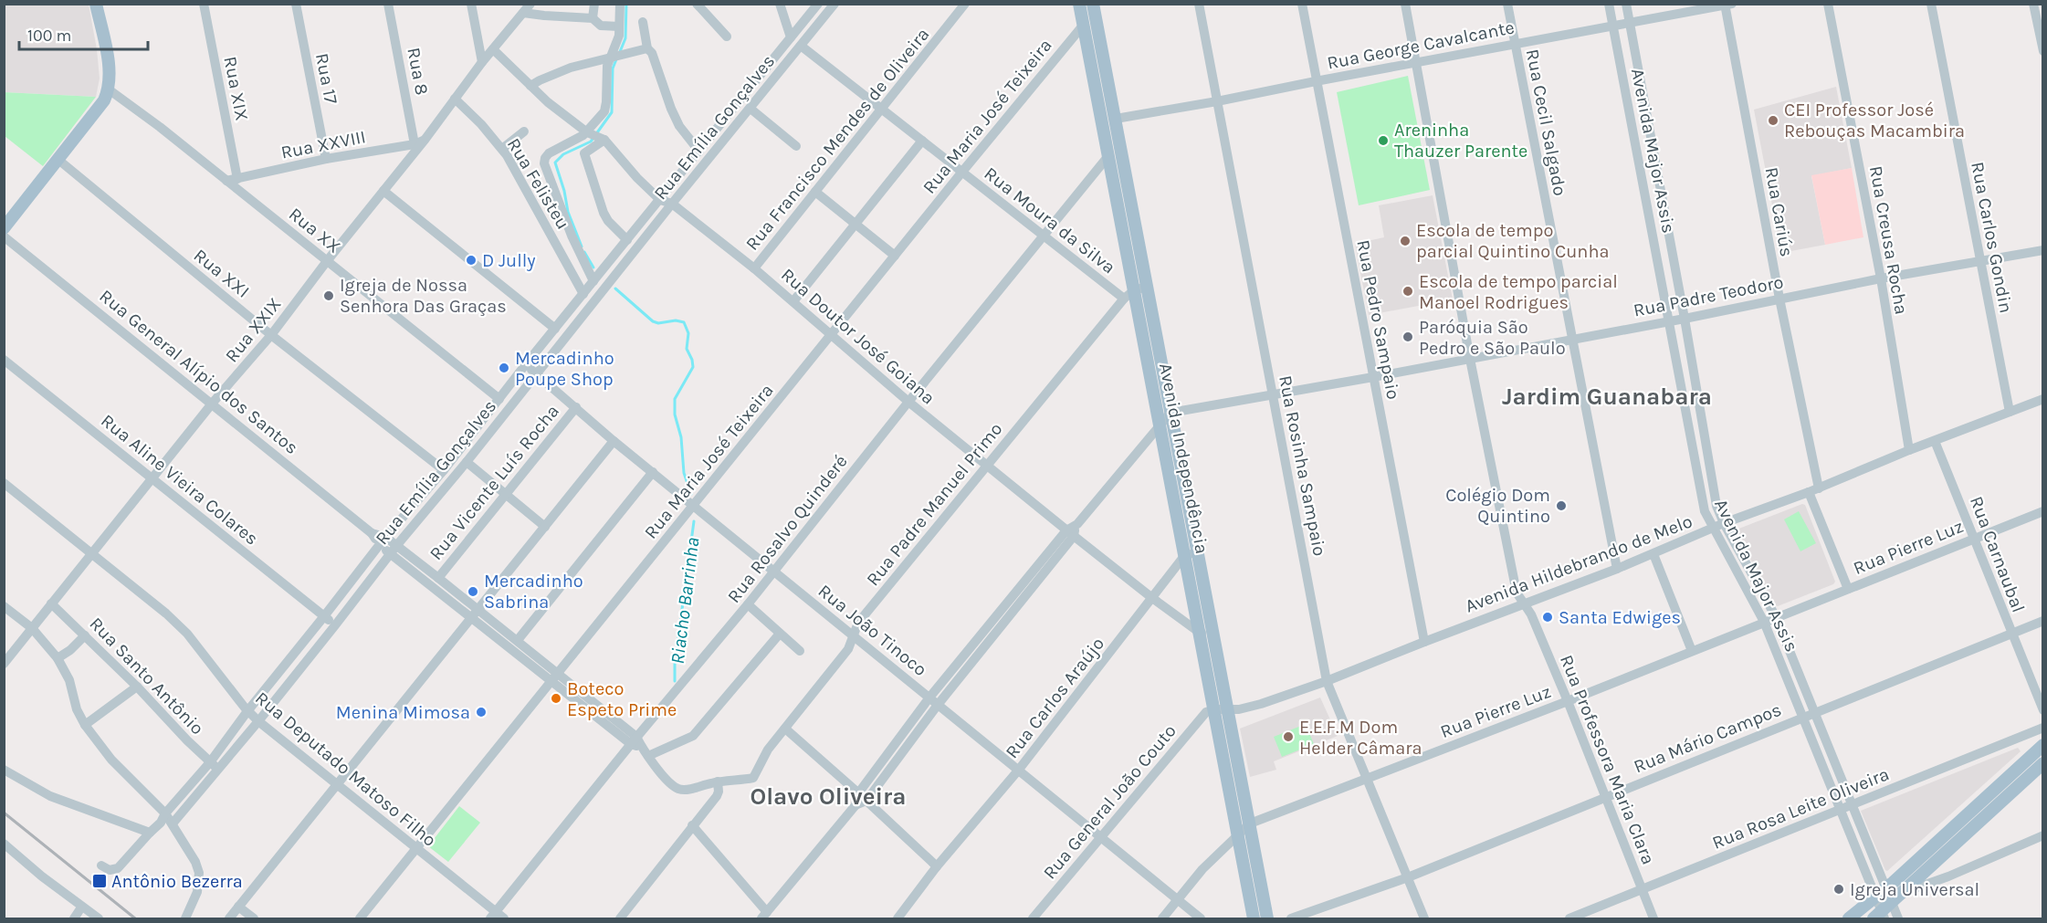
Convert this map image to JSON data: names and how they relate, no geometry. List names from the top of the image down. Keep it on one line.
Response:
{"streets":{"main road":["Avenida Independência"],"street":["Rua George Cavalcante","Rua 8","Rua 17","Rua XIX","Rua Maria José Teixeira","Rua Cecil Salgado","Rua Emília Gonçalves","Rua Francisco Mendes de Oliveira","Rua XXVIII","Avenida Major Assis","Rua Felisteu","Rua Cariús","Rua Moura da Silva","Rua XX","Rua Carlos Gondin","Rua Creusa Rocha","Rua XXI","Rua Padre Teodoro","Rua Pedro Sampaio","Rua XXIX","Rua Doutor José Goiana","Rua General Alípio dos Santos","Rua Rosinha Sampaio","Rua Aline Vieira Colares","Rua Vicente Luís Rocha","Rua Padre Manuel Primo","Rua Rosalvo Quinderé","Rua Pierre Luz","Rua Carnaubal","Avenida Hildebrando de Melo","Rua João Tinoco","Rua Santo Antônio","Rua Carlos Araújo","Rua Mário Campos","Rua Professora Maria Clara","Rua Deputado Matoso Filho","Rua General João Couto","Rua Rosa Leite Oliveira"]},"crossings":[["Rua George Cavalcante","Rua Cecil Salgado"],["Rua George Cavalcante","Avenida Major Assis"],["Rua George Cavalcante","Rua Cariús"],["Rua George Cavalcante","Rua Pedro Sampaio"],["Rua George Cavalcante","Avenida Independência"],["Rua George Cavalcante","Rua Rosinha Sampaio"],["Rua George Cavalcante","Rua Professora Maria Clara"],["Rua 8","Rua XXVIII"],["Rua 17","Rua XXVIII"],["Rua XIX","Rua XXVIII"],["Rua Maria José Teixeira","Rua Moura da Silva"],["Rua Maria José Teixeira","Rua Doutor José Goiana"],["Rua Maria José Teixeira","Rua General Alípio dos Santos"],["Rua Maria José Teixeira","Avenida Independência"],["Rua Maria José Teixeira","Rua João Tinoco"],["Rua Maria José Teixeira","Rua Deputado Matoso Filho"],["Rua Cecil Salgado","Rua Padre Teodoro"],["Rua Cecil Salgado","Avenida Hildebrando de Melo"],["Rua Emília Gonçalves","Rua Felisteu"],["Rua Emília Gonçalves","Rua Moura da Silva"],["Rua Emília Gonçalves","Rua XX"],["Rua Emília Gonçalves","Rua XXI"],["Rua Emília Gonçalves","Rua Doutor José Goiana"],["Rua Emília Gonçalves","Rua General Alípio dos Santos"],["Rua Emília Gonçalves","Rua Aline Vieira Colares"],["Rua Emília Gonçalves","Rua João Tinoco"],["Rua Emília Gonçalves","Rua Santo Antônio"],["Rua Emília Gonçalves","Rua Deputado Matoso Filho"],["Rua Francisco Mendes de Oliveira","Rua Moura da Silva"],["Rua Francisco Mendes de Oliveira","Rua Doutor José Goiana"],["Rua XXVIII","Rua XX"],["Rua XXVIII","Rua XXIX"],["Avenida Major Assis","Rua Padre Teodoro"],["Avenida Major Assis","Rua Pierre Luz"],["Avenida Major Assis","Avenida Hildebrando de Melo"],["Avenida Major Assis","Rua Mário Campos"],["Avenida Major Assis","Rua Rosa Leite Oliveira"],["Rua Felisteu","Rua XXIX"],["Rua Cariús","Rua Padre Teodoro"],["Rua Cariús","Avenida Hildebrando de Melo"],["Rua Moura da Silva","Avenida Independência"],["Rua Moura da Silva","Rua Padre Manuel Primo"],["Rua Moura da Silva","Rua Rosalvo Quinderé"],["Rua XX","Rua XXIX"],["Rua Carlos Gondin","Rua Padre Teodoro"],["Rua Carlos Gondin","Avenida Hildebrando de Melo"],["Rua Creusa Rocha","Rua Padre Teodoro"],["Rua Creusa Rocha","Avenida Hildebrando de Melo"],["Rua XXI","Rua XXIX"],["Rua Padre Teodoro","Rua Pedro Sampaio"],["Rua Padre Teodoro","Avenida Independência"],["Rua Padre Teodoro","Rua Rosinha Sampaio"],["Rua Padre Teodoro","Rua Professora Maria Clara"],["Rua Pedro Sampaio","Avenida Hildebrando de Melo"],["Rua XXIX","Rua Doutor José Goiana"],["Rua XXIX","Rua General Alípio dos Santos"],["Rua XXIX","Rua Aline Vieira Colares"],["Rua XXIX","Rua Santo Antônio"],["Rua XXIX","Rua Deputado Matoso Filho"],["Rua Doutor José Goiana","Avenida Independência"],["Rua Doutor José Goiana","Rua Padre Manuel Primo"],["Rua Doutor José Goiana","Rua Rosalvo Quinderé"],["Rua Doutor José Goiana","Rua Carlos Araújo"],["Rua General Alípio dos Santos","Rua Vicente Luís Rocha"],["Rua General Alípio dos Santos","Rua Rosalvo Quinderé"],["Avenida Independência","Rua Padre Manuel Primo"],["Avenida Independência","Rua Rosalvo Quinderé"],["Avenida Independência","Rua Pierre Luz"],["Avenida Independência","Avenida Hildebrando de Melo"],["Avenida Independência","Rua Carlos Araújo"],["Avenida Independência","Rua General João Couto"],["Rua Rosinha Sampaio","Rua Pierre Luz"],["Rua Rosinha Sampaio","Avenida Hildebrando de Melo"],["Rua Rosinha Sampaio","Rua Mário Campos"],["Rua Vicente Luís Rocha","Rua João Tinoco"],["Rua Padre Manuel Primo","Rua João Tinoco"],["Rua Rosalvo Quinderé","Rua João Tinoco"],["Rua Rosalvo Quinderé","Rua Deputado Matoso Filho"],["Rua Pierre Luz","Rua Carnaubal"],["Rua Pierre Luz","Rua João Tinoco"],["Rua Pierre Luz","Rua Professora Maria Clara"],["Rua Carnaubal","Avenida Hildebrando de Melo"],["Rua Carnaubal","Rua Mário Campos"],["Avenida Hildebrando de Melo","Rua Professora Maria Clara"],["Avenida Hildebrando de Melo","Rua General João Couto"],["Rua João Tinoco","Rua Carlos Araújo"],["Rua João Tinoco","Rua General João Couto"],["Rua Mário Campos","Rua Professora Maria Clara"],["Rua Professora Maria Clara","Rua Rosa Leite Oliveira"]],"districts":["Jardim Guanabara","Olavo Oliveira"],"water":["Riacho Barrinha"],"places":{"other":["CEI Professor José Rebouças Macambira","Areninha Thauzer Parente","Escola de tempo parcial Quintino Cunha","D Jully","Escola de tempo parcial Manoel Rodrigues","Igreja de Nossa Senhora Das Graças","Paróquia São Pedro e São Paulo","Mercadinho Poupe Shop","Colégio Dom Quintino","Mercadinho Sabrina","Santa Edwiges","Boteco Espeto Prime","Menina Mimosa","E.E.F.M Dom Helder Câmara","Igreja Universal"],"transit":["Antônio Bezerra"]},"scale_bar":"100 m"}
